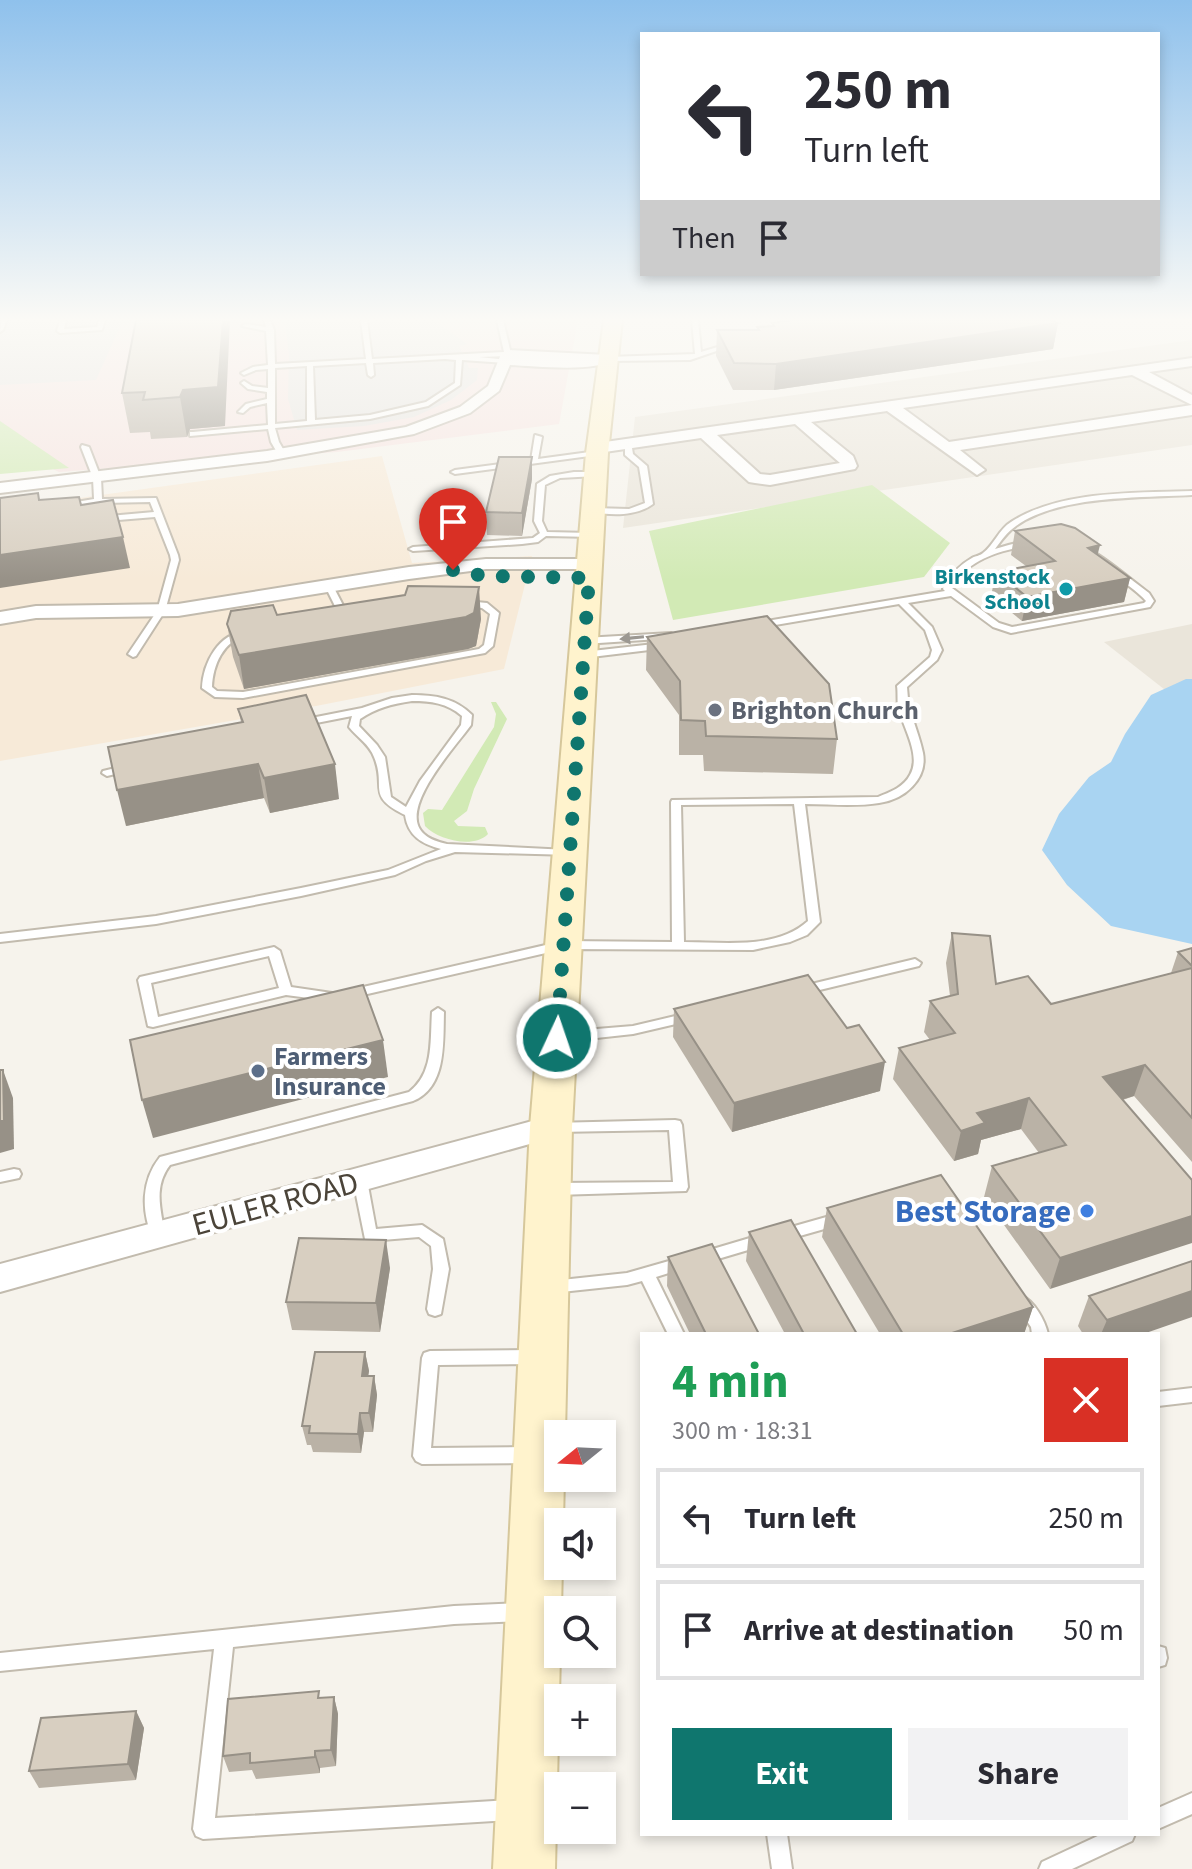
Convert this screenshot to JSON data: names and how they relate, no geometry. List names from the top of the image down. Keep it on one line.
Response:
{"streets":{"street":["EULER ROAD"]},"places":["Birkenstock School","Brighton Church","Farmers Insurance","Best Storage"],"north":"left","page":{"turn":["250 m","Turn left"],"then":"Then","heading":["4 min","300 m · 18:31"],"map_buttons":["+","−"],"list":[{"name":"Turn left","value":"250 m"},{"name":"Arrive at destination","value":"50 m"}],"buttons":["Exit","Share"]}}
